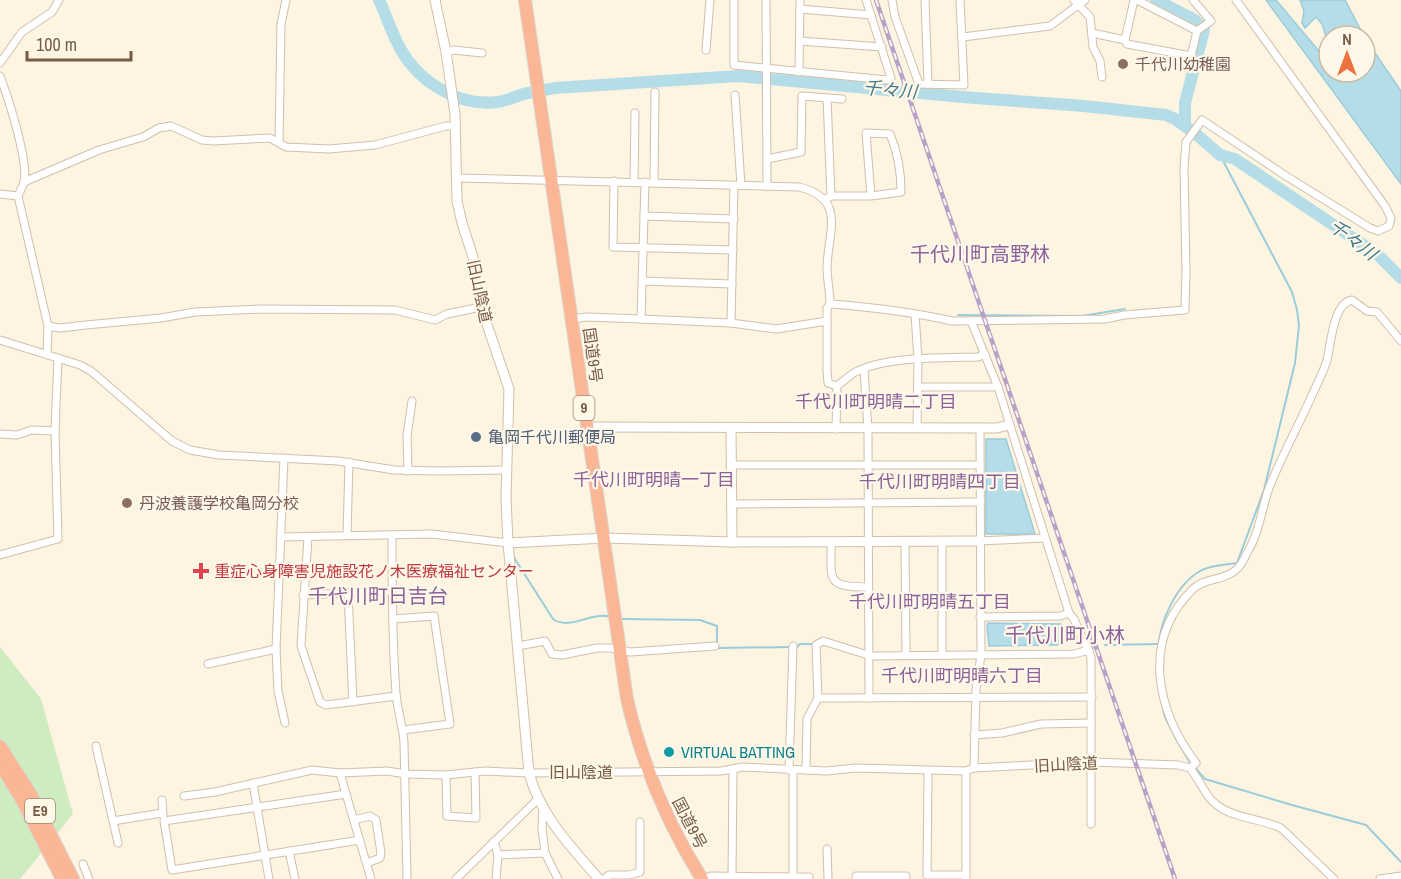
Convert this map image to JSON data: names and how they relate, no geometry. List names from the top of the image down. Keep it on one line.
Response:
{"streets":{"highway":["国道9号","9","E9"],"street":["旧山陰道"]},"crossings":[["旧山陰道","国道9号"]],"districts":["千代川町高野林","千代川町明晴二丁目","千代川町明晴一丁目","千代川町明晴四丁目","千代川町日吉台","千代川町明晴五丁目","千代川町小林","千代川町明晴六丁目"],"water":["千々川"],"places":{"other":["千代川幼稚園","亀岡千代川郵便局","丹波養護学校亀岡分校","VIRTUAL BATTING"],"health":["重症心身障害児施設花ノ木医療福祉センター"]},"scale_bar":"100 m","north":"top"}
